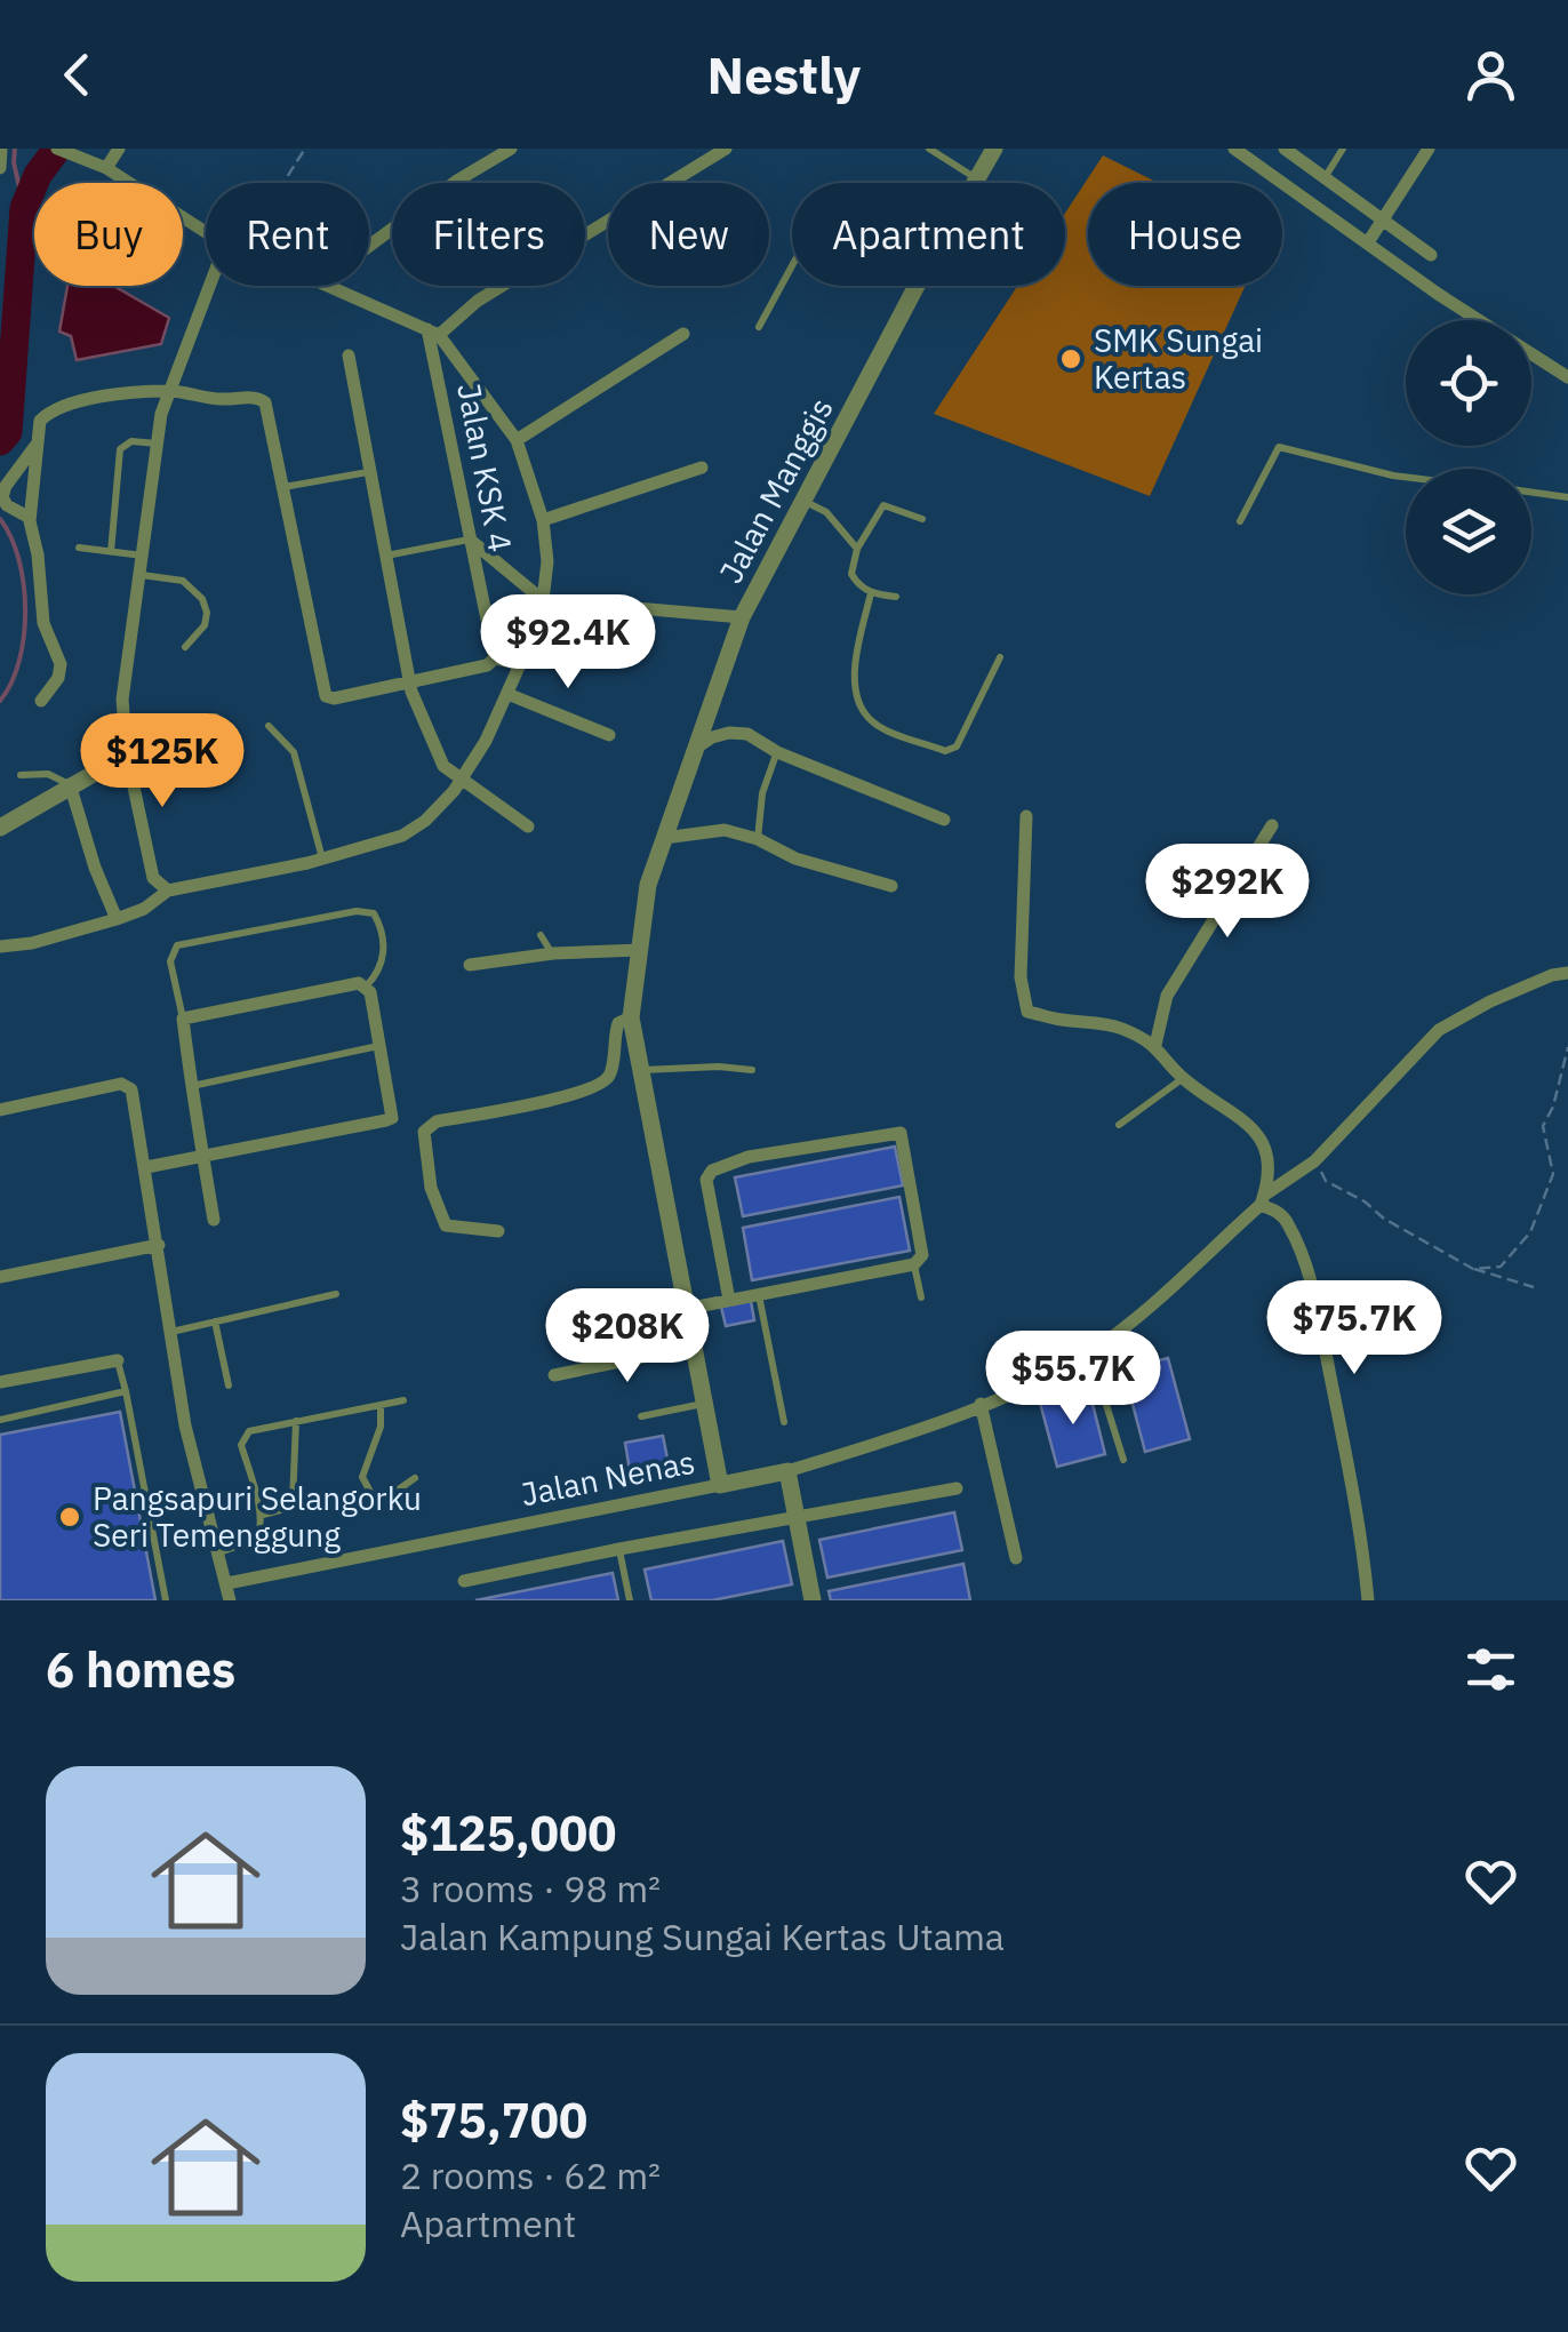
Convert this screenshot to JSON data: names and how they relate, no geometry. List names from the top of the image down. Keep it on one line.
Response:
{"streets":{"street":["Jalan KSK 4","Jalan Manggis","Jalan Nenas"]},"crossings":[["Jalan Manggis","Jalan Nenas"]],"places":["SMK Sungai Kertas","Pangsapuri Selangorku Seri Temenggung"],"page":{"header":"Nestly","chip":["Buy","Rent","Filters","New","Apartment","House"],"price":["$92.4K","$125K","$292K","$75.7K","$208K","$55.7K"],"heading":"6 homes","list":[{"name":"$125,000","note":"3 rooms · 98 m² · Jalan Kampung Sungai Kertas Utama"},{"name":"$75,700","note":"2 rooms · 62 m² · Apartment"}]}}
